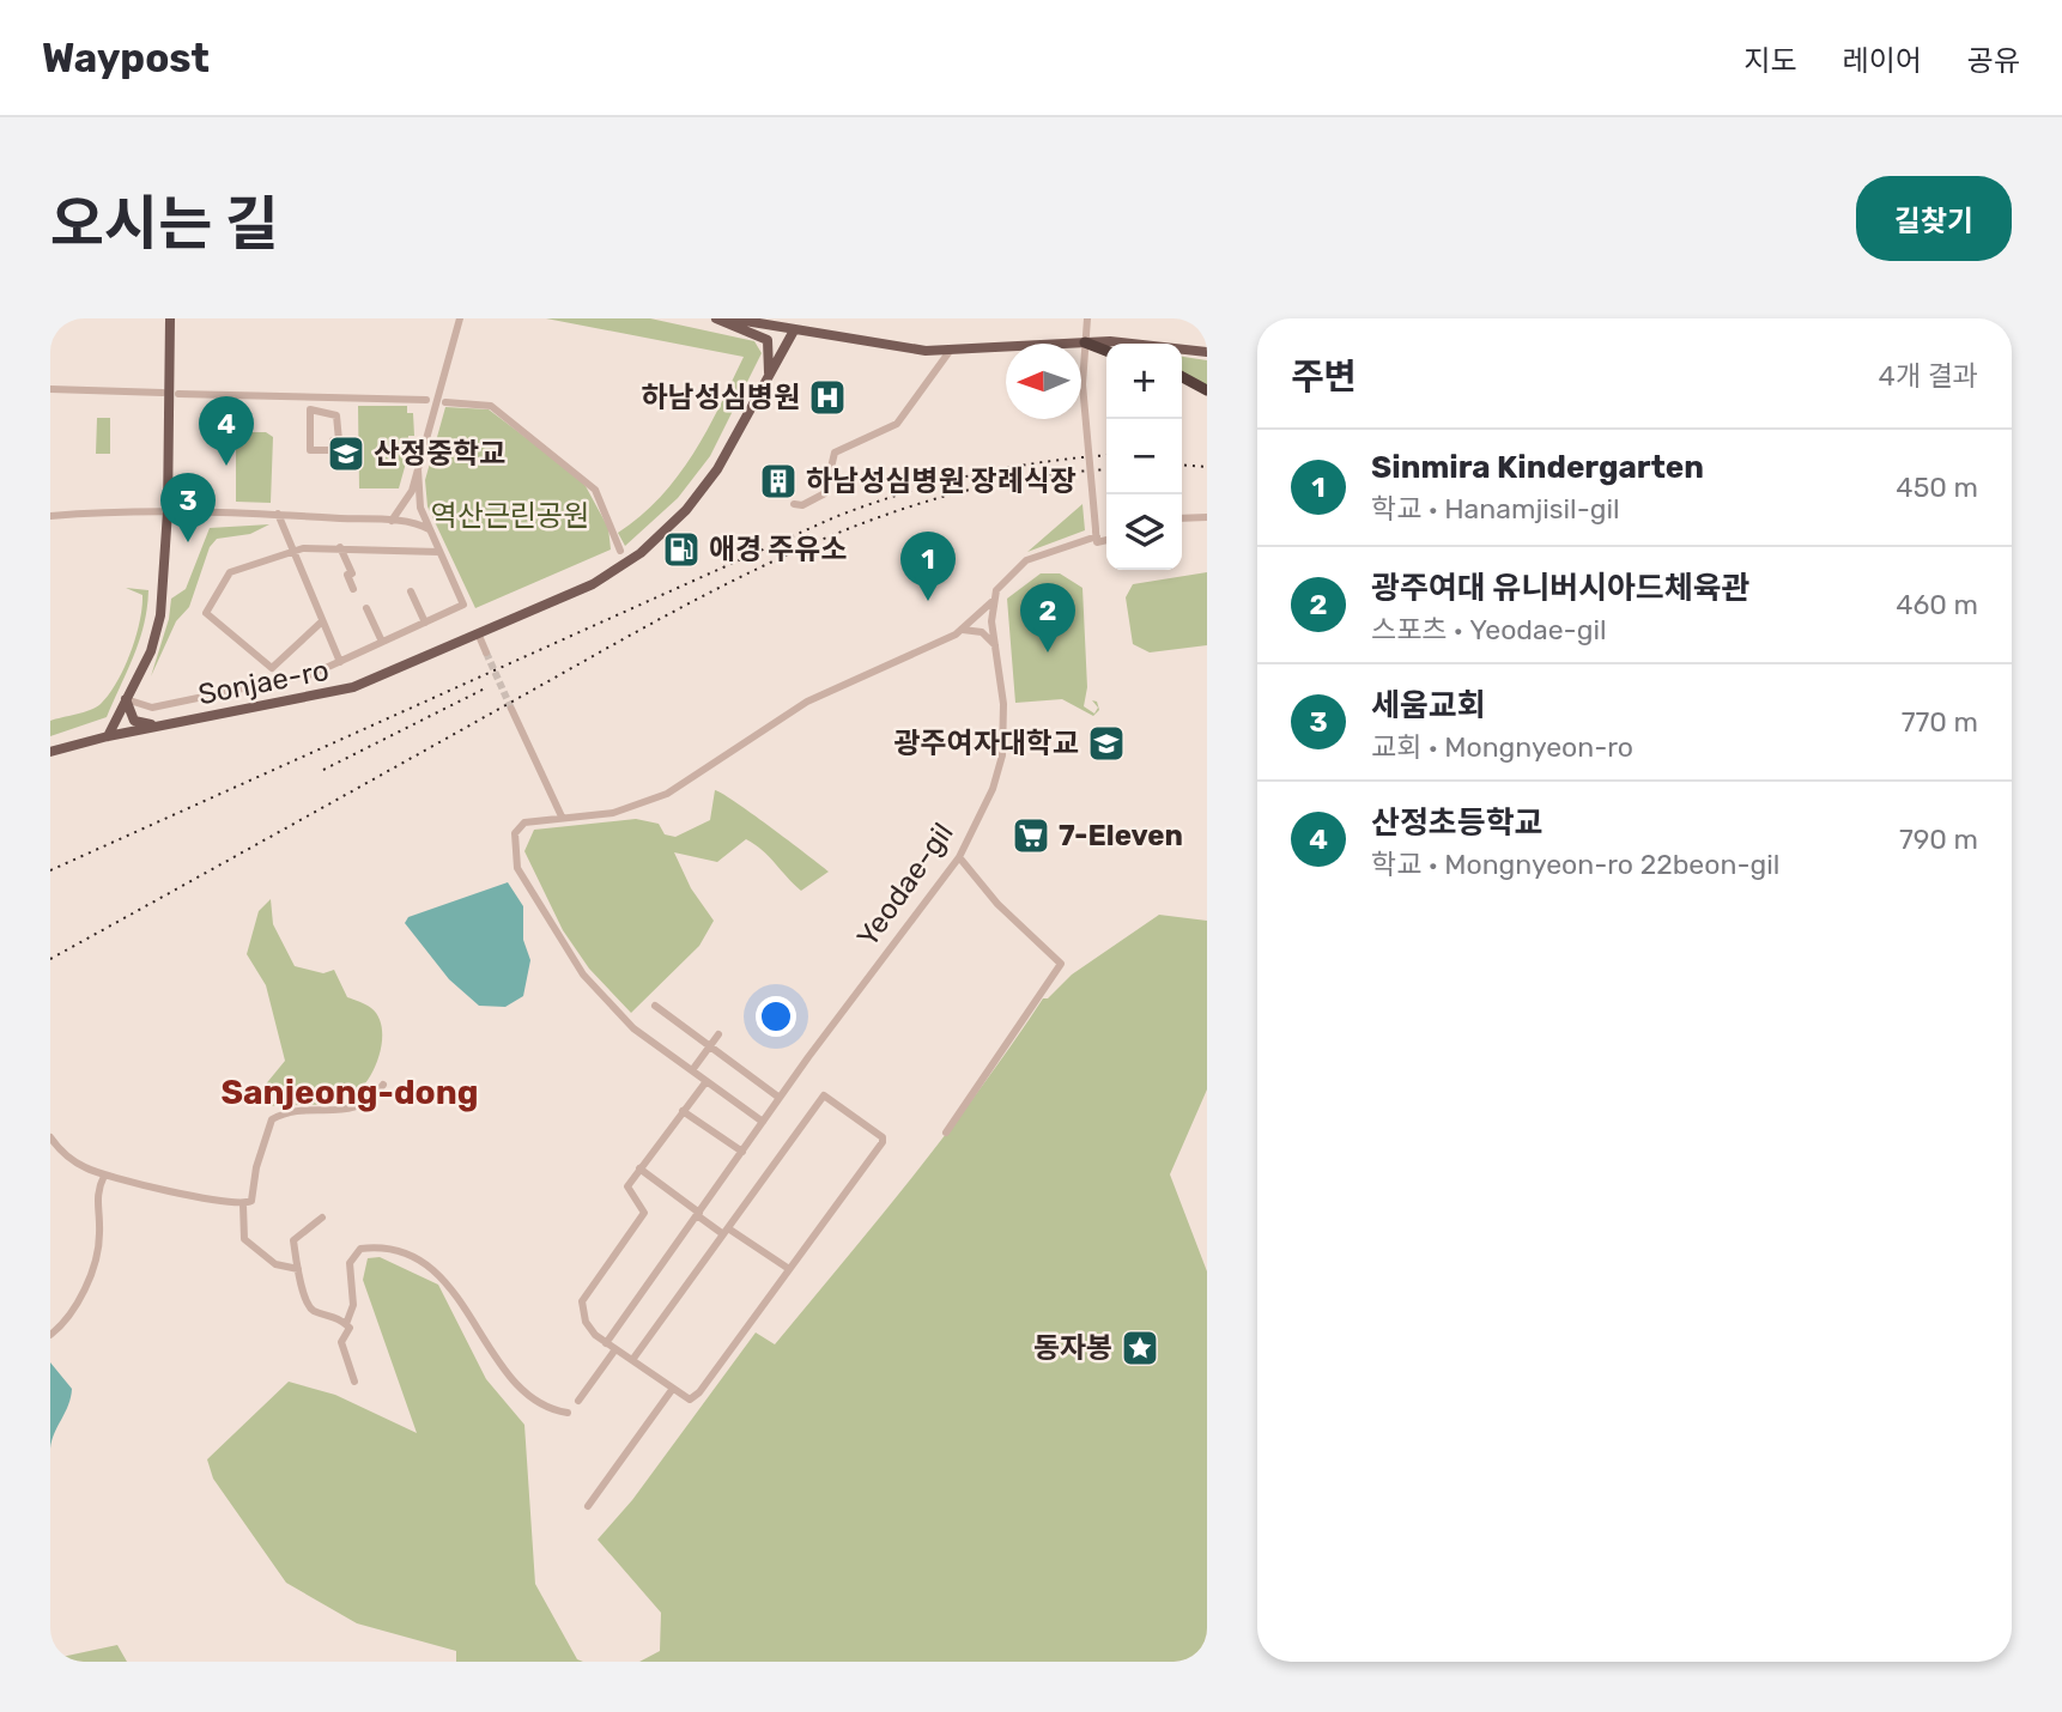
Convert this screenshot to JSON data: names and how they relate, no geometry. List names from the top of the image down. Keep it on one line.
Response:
{"streets":{"main road":["Sonjae-ro"],"street":["Yeodae-gil"]},"districts":["Sanjeong-dong"],"parks":["역산근린공원"],"places":{"hospital":["하남성심병원"],"school or university":["산정중학교","광주여자대학교"],"building":["하남성심병원 장례식장"],"fuel station":["애경 주유소"],"supermarket":["7-Eleven"],"place":["동자봉"]},"north":"left","page":{"header":"Waypost","nav":["지도","레이어","공유"],"title":"오시는 길","buttons":"길찾기","heading":["주변","4개 결과"],"map_buttons":["+","−"],"pins":["4","3","1","2"],"list":[{"mark":"1","name":"Sinmira Kindergarten","note":"학교 · Hanamjisil-gil","value":"450 m"},{"mark":"2","name":"광주여대 유니버시아드체육관","note":"스포츠 · Yeodae-gil","value":"460 m"},{"mark":"3","name":"세움교회","note":"교회 · Mongnyeon-ro","value":"770 m"},{"mark":"4","name":"산정초등학교","note":"학교 · Mongnyeon-ro 22beon-gil","value":"790 m"}]}}
